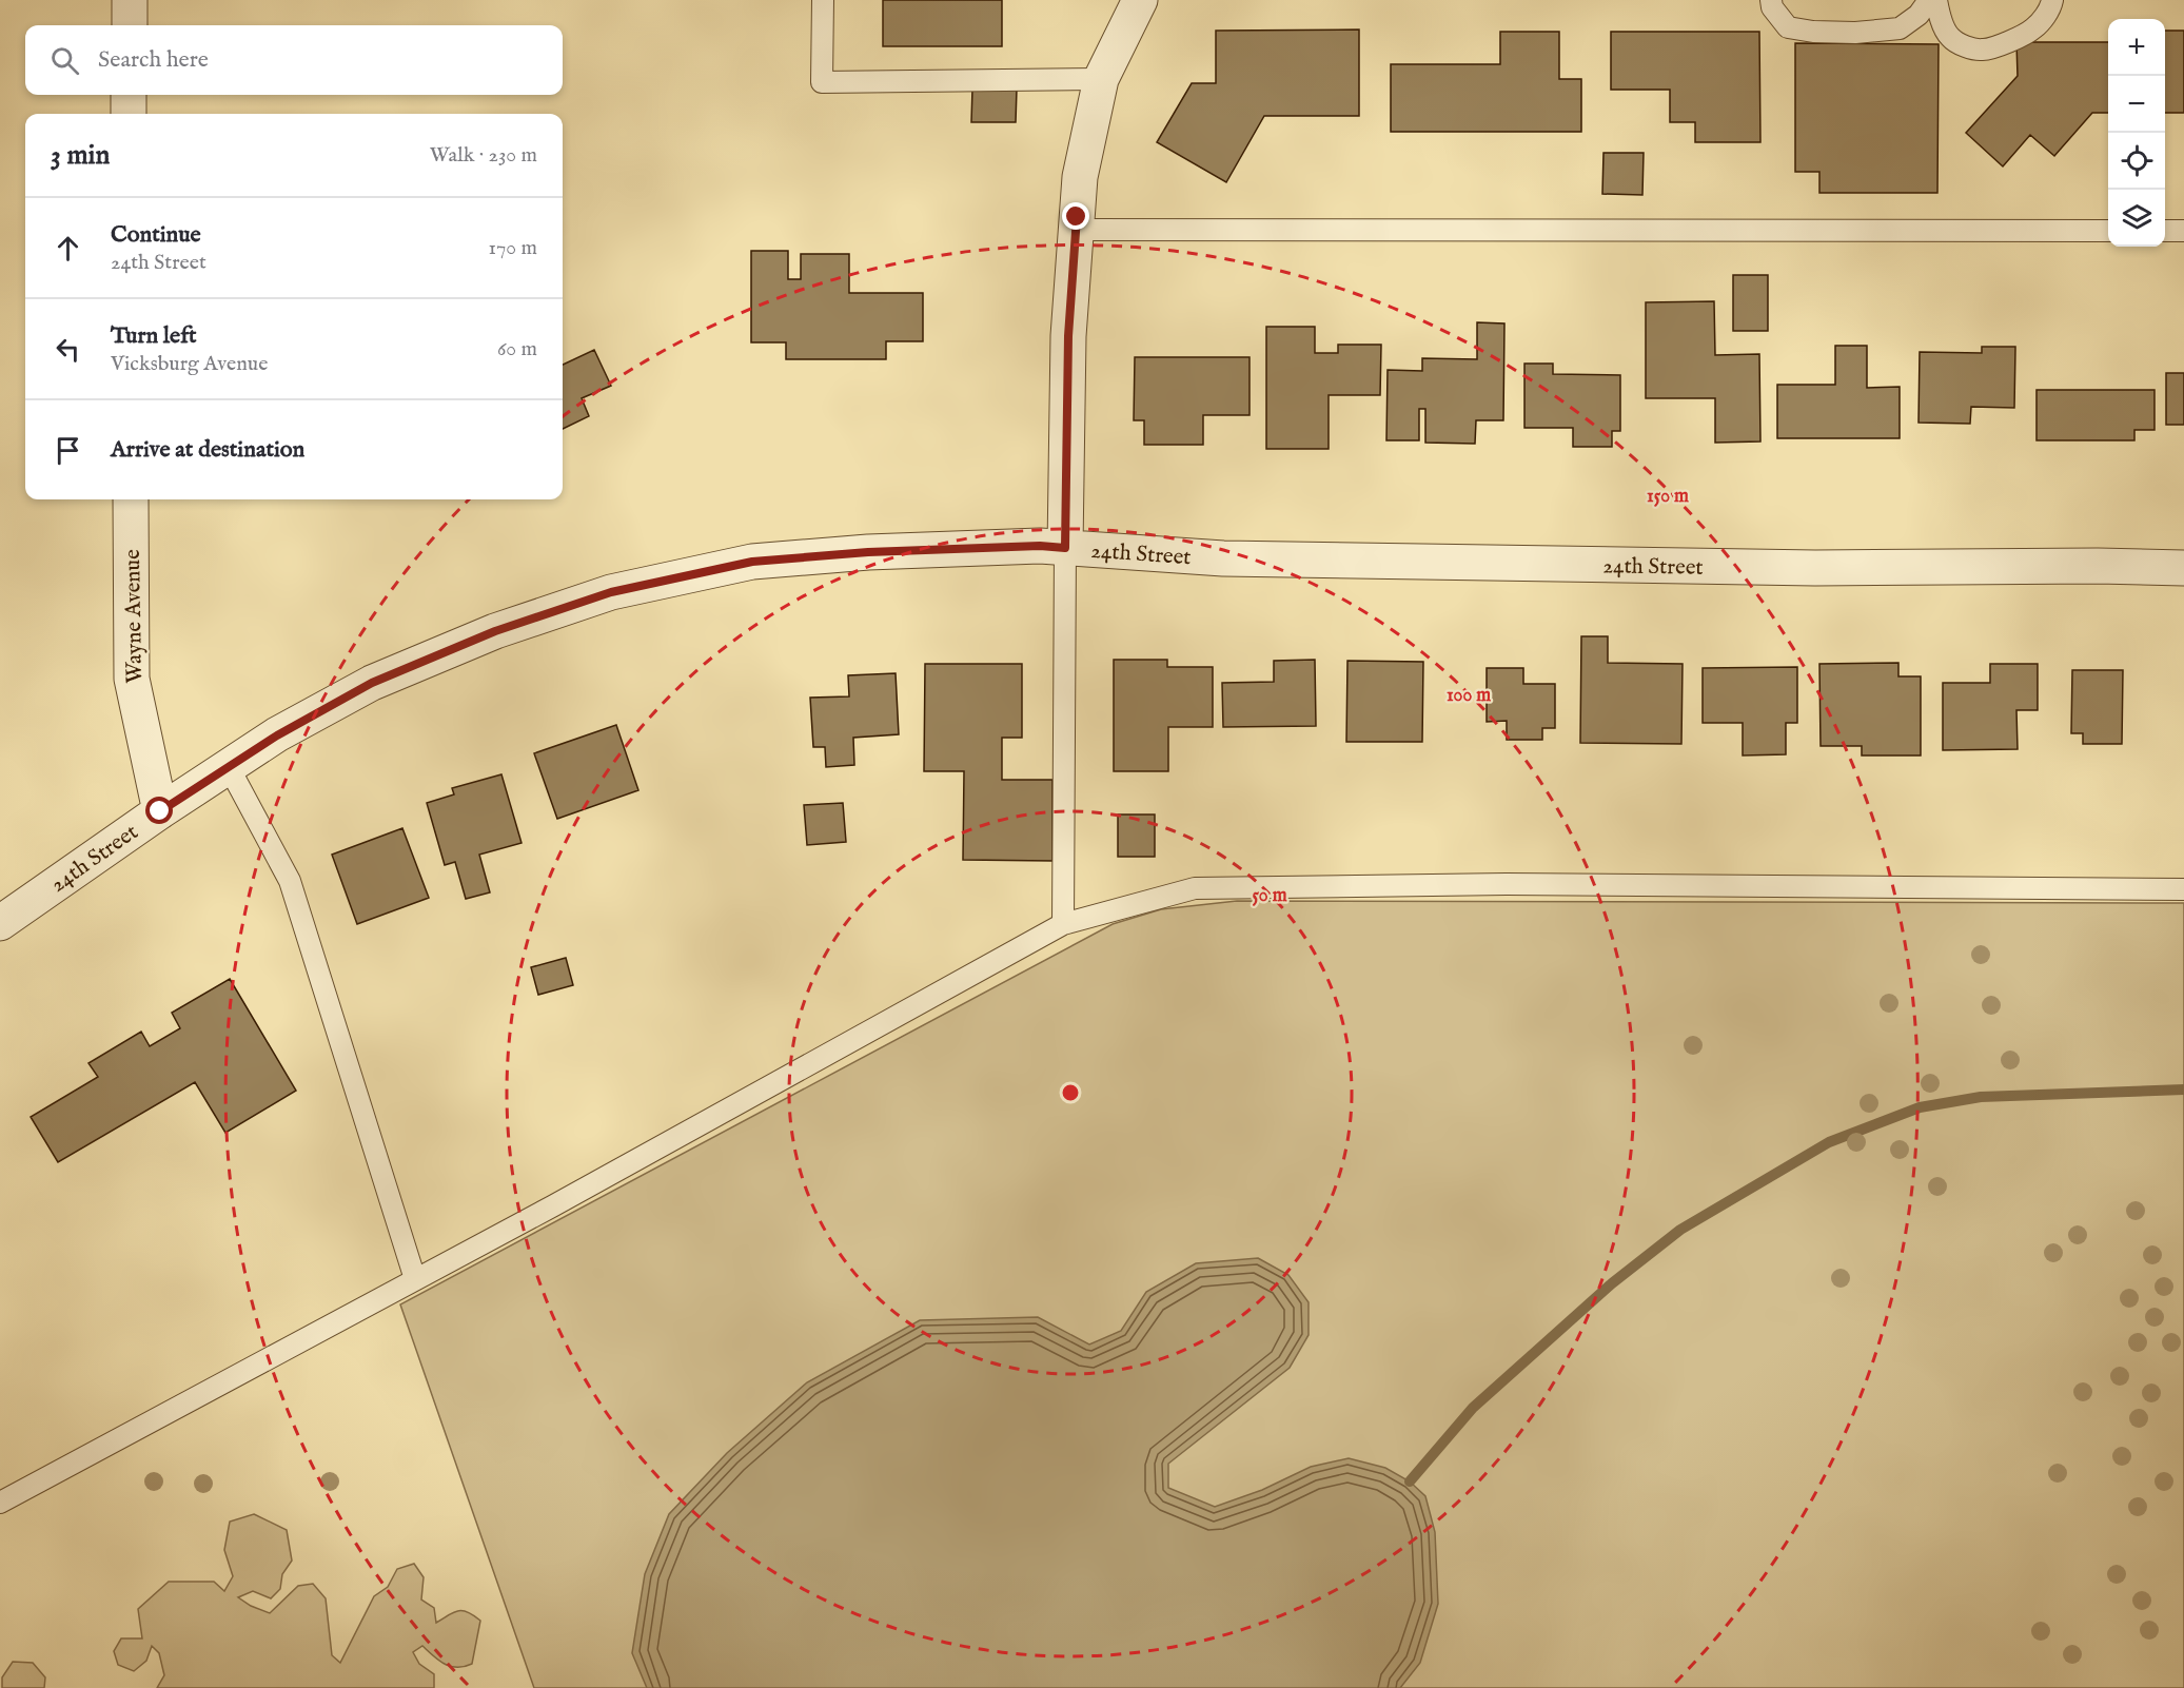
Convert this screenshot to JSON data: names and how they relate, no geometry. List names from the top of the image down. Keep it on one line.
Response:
{"streets":{"street":["24th Street","Wayne Avenue"]},"crossings":[["24th Street","Wayne Avenue"]],"page":{"map_buttons":["+","−"],"search":"Search here","heading":["3 min","Walk · 230 m"],"list":[["Continue","24th Street","170 m"],["Turn left","Vicksburg Avenue","60 m"],"Arrive at destination"]},"rings":["150 m","100 m","50 m"]}
